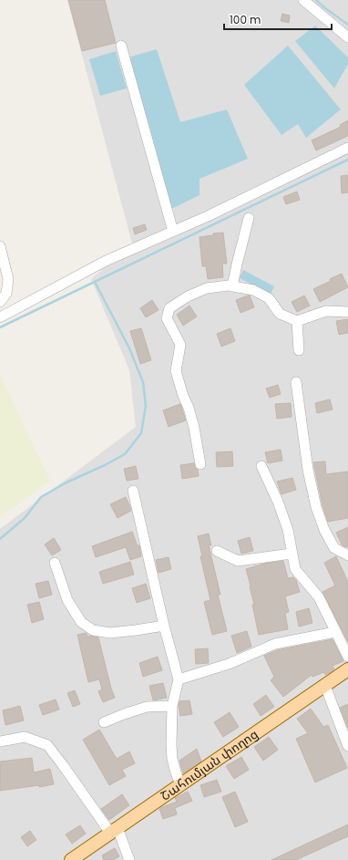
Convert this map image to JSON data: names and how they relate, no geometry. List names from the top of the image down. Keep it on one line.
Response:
{"streets":{"main road":["Շահումյան փողոց"]},"scale_bar":"100 m"}
